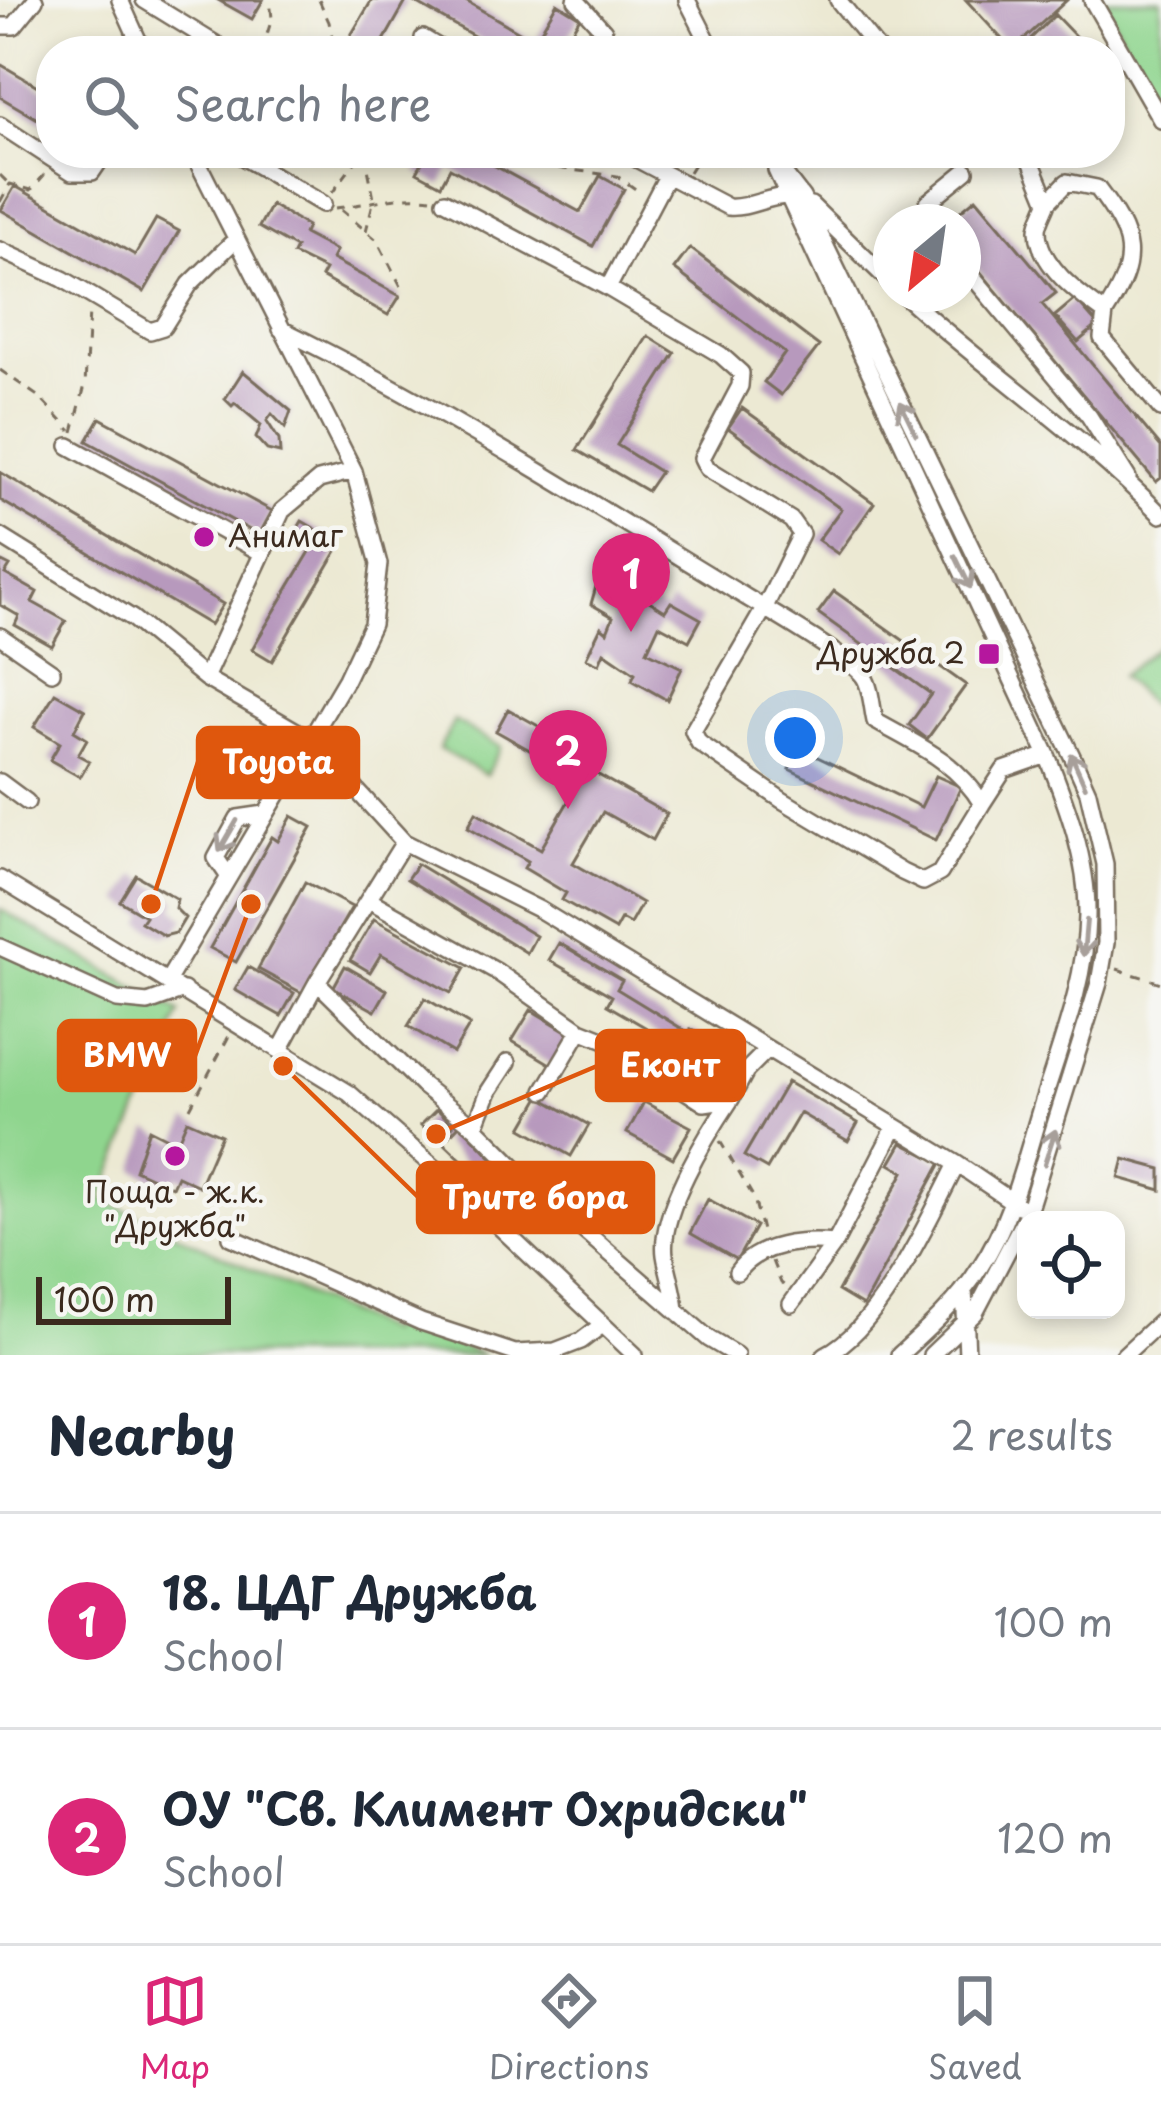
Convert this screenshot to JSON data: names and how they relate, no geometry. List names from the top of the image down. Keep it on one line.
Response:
{"places":{"other":["Анимаг","Toyota","BMW","Трите бора","Еконт","Поща - ж.к. \"Дружба\""],"transit":["Дружба 2"]},"scale_bar":"100 m","north":"bottom left","page":{"search":"Search here","pins":["1","2"],"scale":"100 m","heading":["Nearby","2 results"],"list":[{"mark":"1","name":"18. ЦДГ Дружба","note":"School","value":"100 m"},{"mark":"2","name":"ОУ \"Св. Климент Охридски\"","note":"School","value":"120 m"}],"nav":["Map","Directions","Saved"]}}
